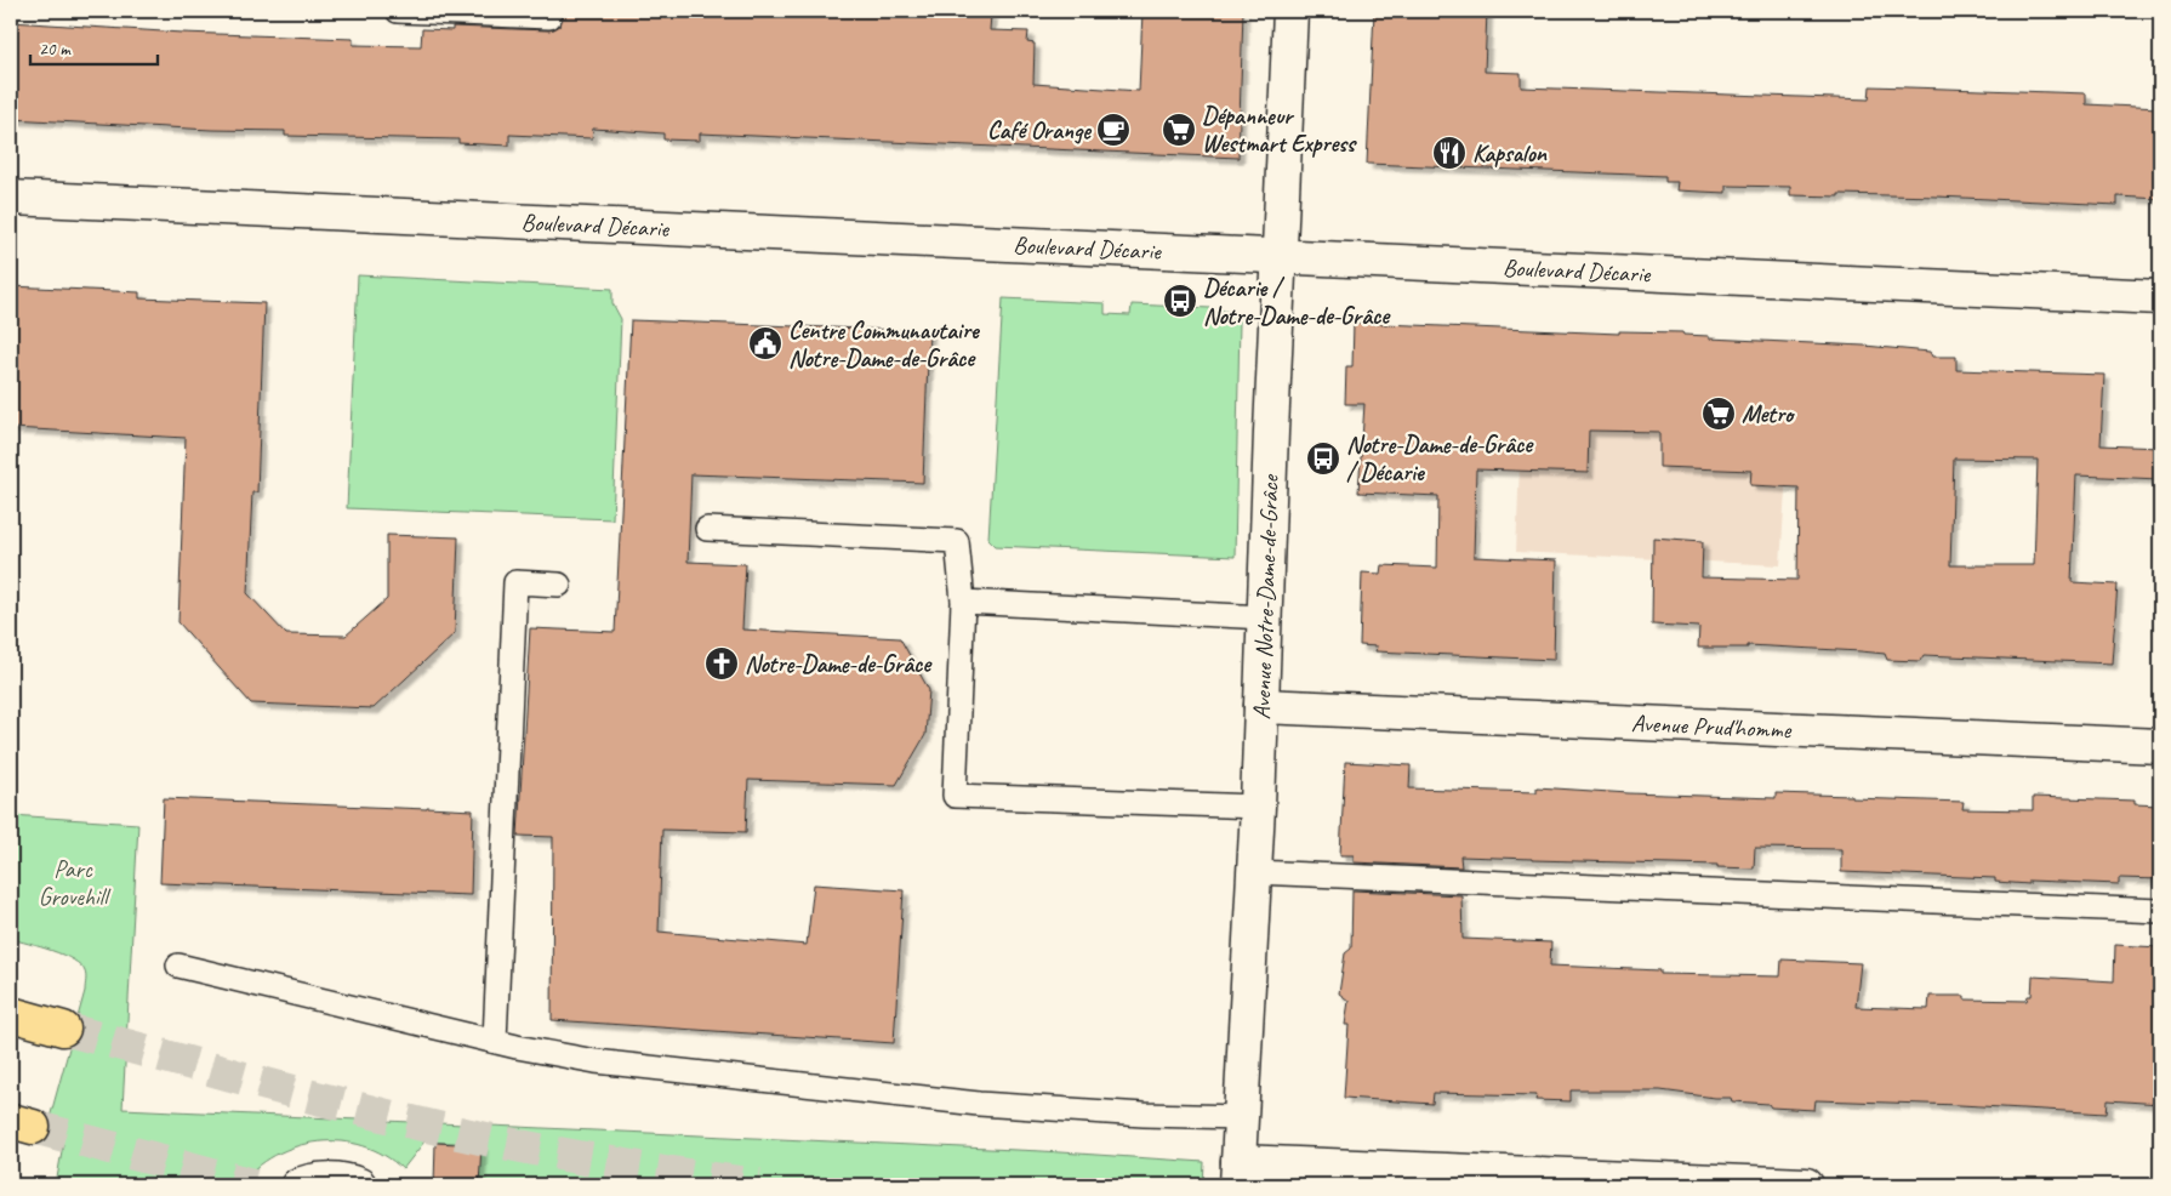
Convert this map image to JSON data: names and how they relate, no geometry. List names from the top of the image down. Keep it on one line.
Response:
{"streets":{"street":["Boulevard Décarie","Avenue Notre-Dame-de-Grâce","Avenue Prud'homme"]},"crossings":[["Boulevard Décarie","Avenue Notre-Dame-de-Grâce"],["Avenue Notre-Dame-de-Grâce","Avenue Prud'homme"]],"parks":["Parc Grovehill"],"places":{"cafe":["Café Orange"],"supermarket":["Dépanneur Westmart Express","Metro"],"restaurant":["Kapsalon"],"bus stop":["Décarie / Notre-Dame-de-Grâce","Notre-Dame-de-Grâce / Décarie"],"public building":["Centre Communautaire Notre-Dame-de-Grâce"],"church":["Notre-Dame-de-Grâce"]},"scale_bar":"20 m"}
